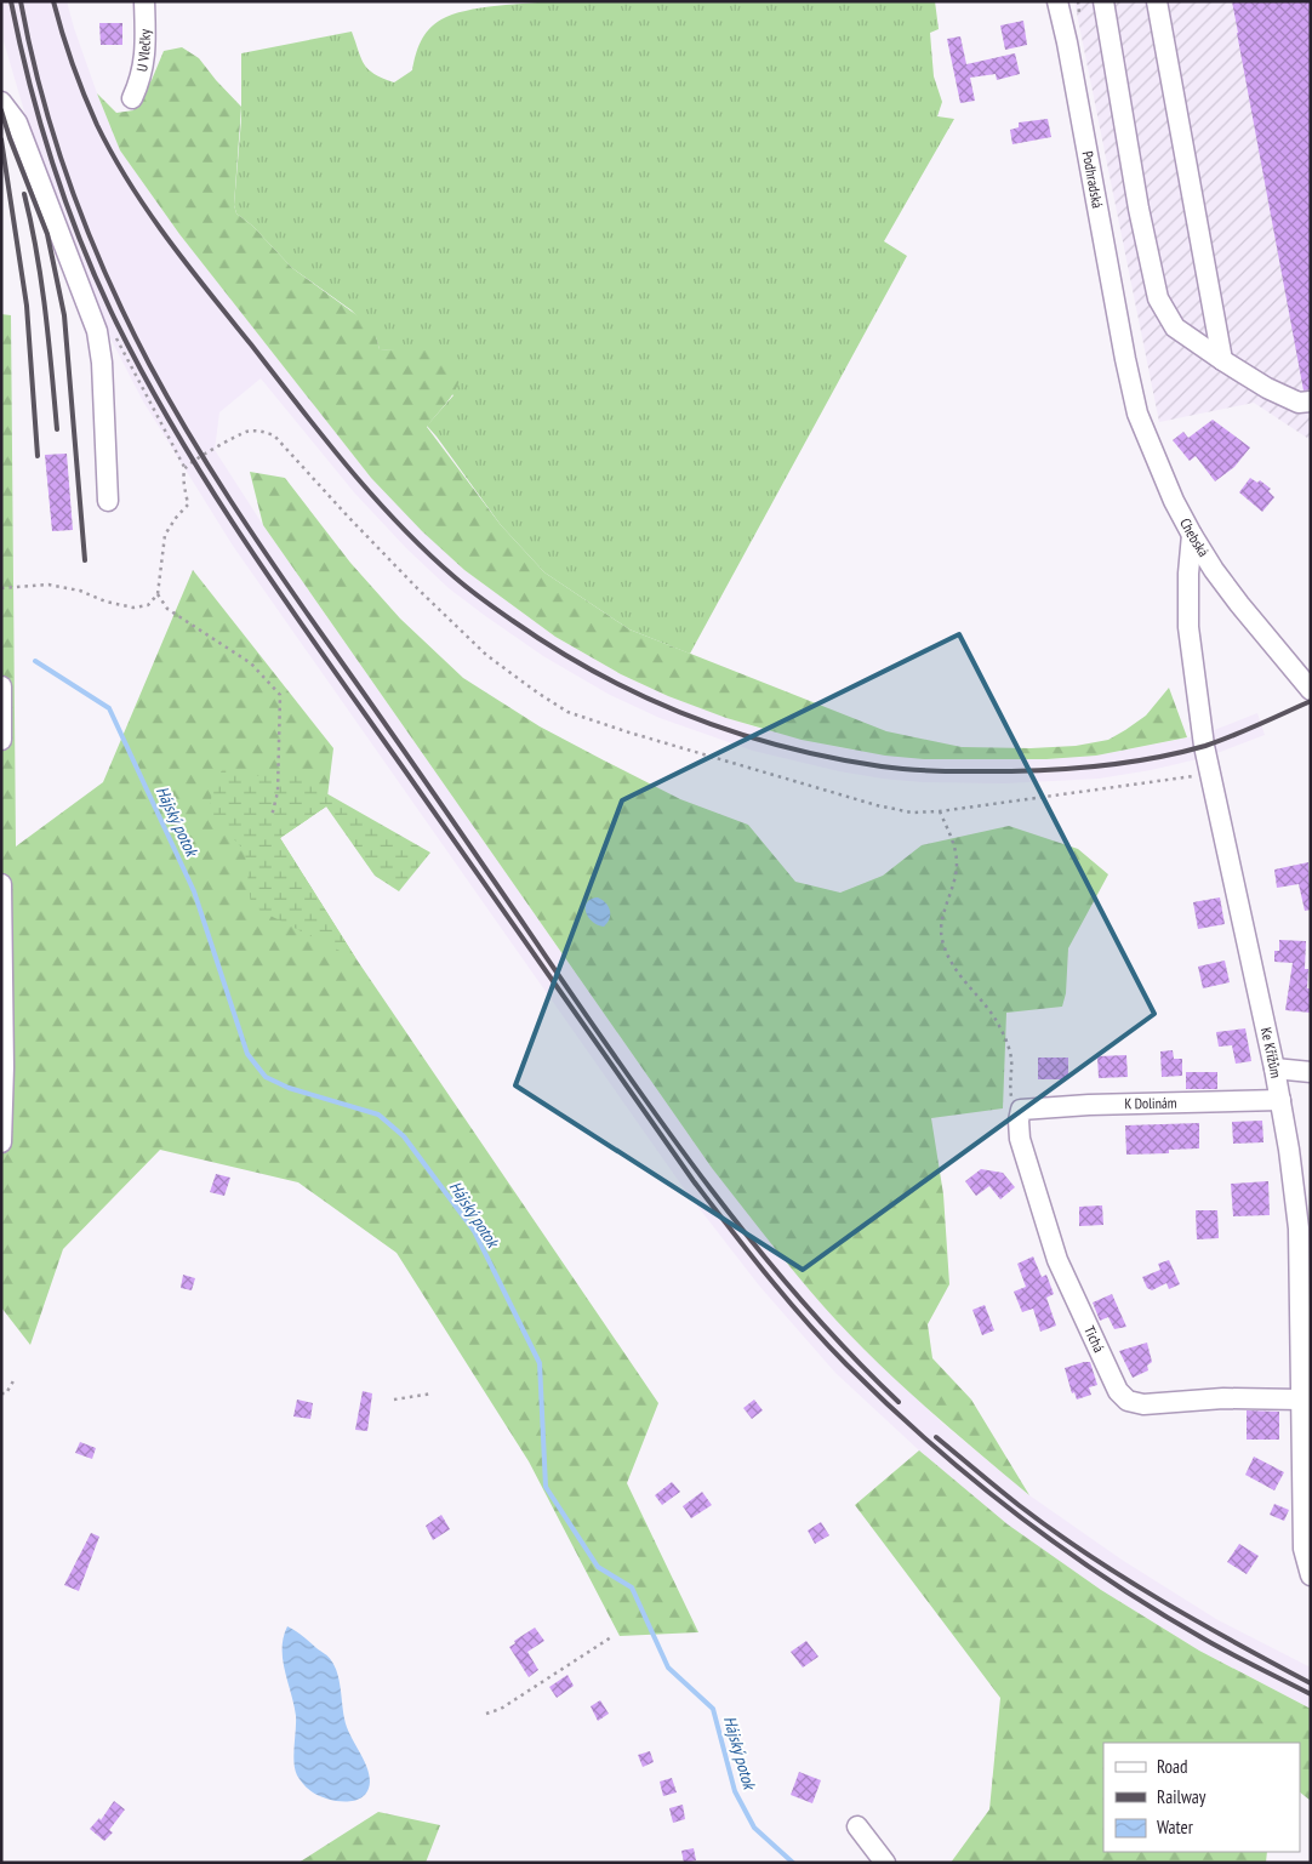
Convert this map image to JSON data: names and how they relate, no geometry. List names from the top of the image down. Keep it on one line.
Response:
{"streets":{"street":["U Vlečky","Podhradská","Chebská","Ke Křížům","K Dolinám","Tichá"]},"crossings":[["Podhradská","Chebská"],["Chebská","Ke Křížům"],["Ke Křížům","K Dolinám"],["Ke Křížům","Tichá"],["K Dolinám","Tichá"]],"water":["Hájský potok"],"legend":["Road","Railway","Water"]}
